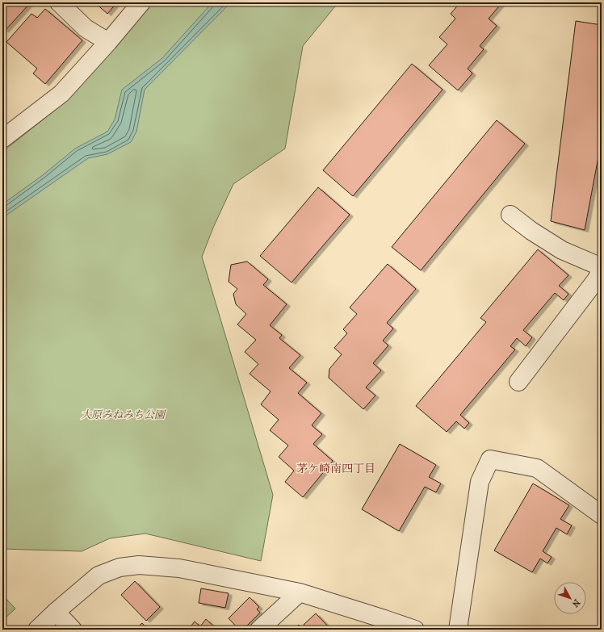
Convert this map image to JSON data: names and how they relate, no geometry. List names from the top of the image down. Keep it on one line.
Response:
{"districts":["茅ケ崎南四丁目"],"parks":["大原みねみち公園"],"north":"bottom right"}
